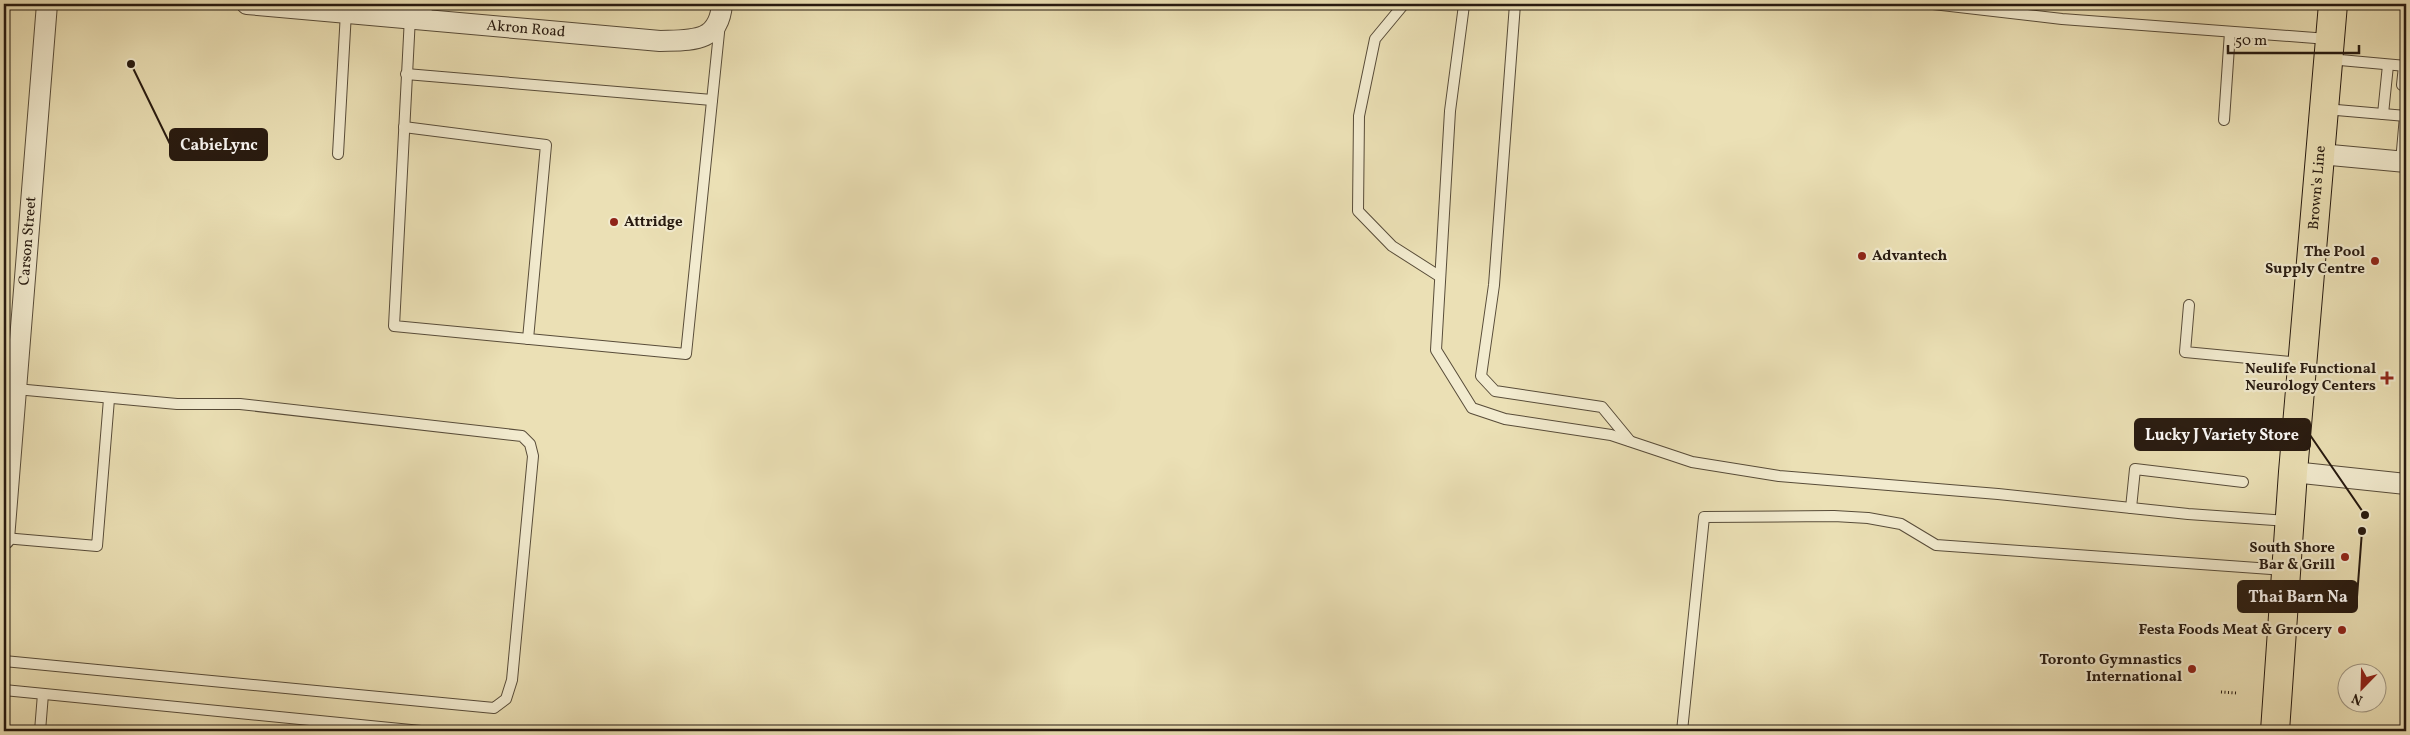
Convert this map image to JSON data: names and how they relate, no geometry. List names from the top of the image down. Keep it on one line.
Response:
{"streets":{"main road":["Brown's Line"],"street":["Akron Road","Carson Street"]},"places":{"other":["CabieLync","Attridge","Advantech","The Pool Supply Centre","Lucky J Variety Store","Thai Barn Na","South Shore Bar & Grill","Festa Foods Meat & Grocery","Toronto Gymnastics International"],"health":["Neulife Functional Neurology Centers"]},"scale_bar":"50 m","north":"bottom left"}
